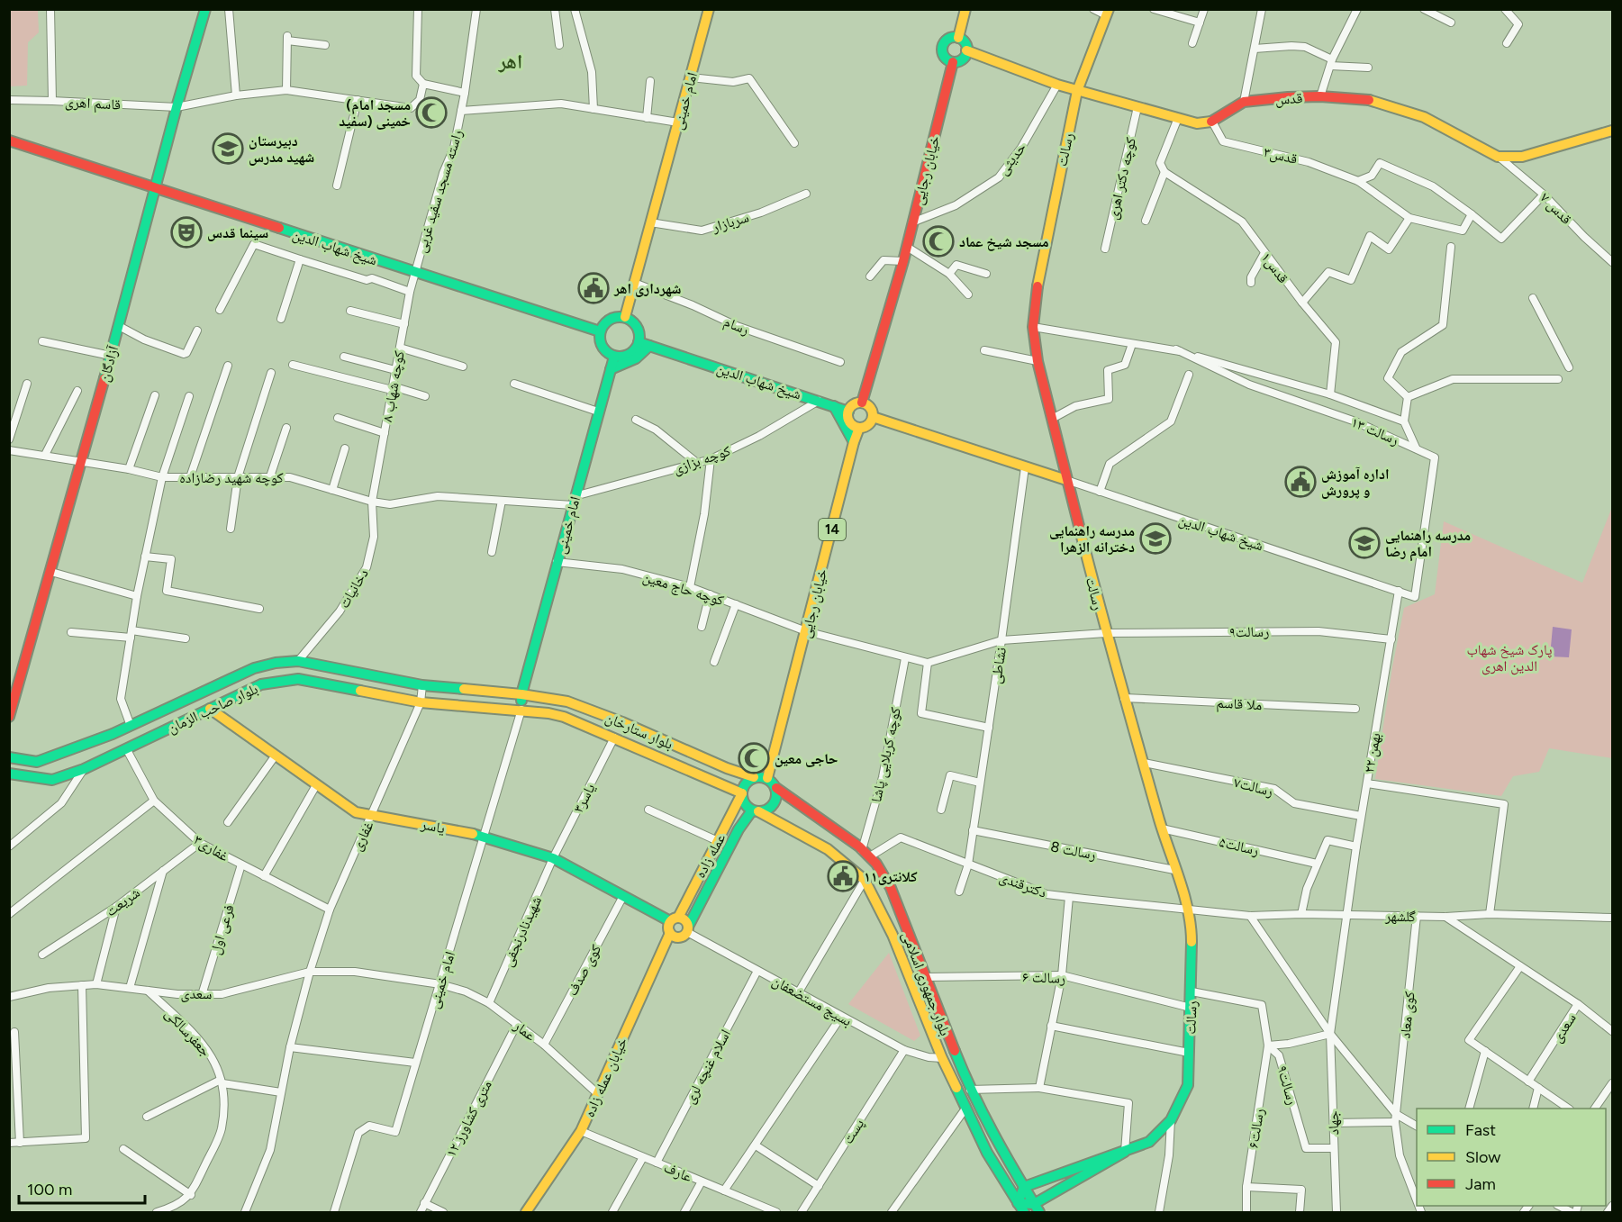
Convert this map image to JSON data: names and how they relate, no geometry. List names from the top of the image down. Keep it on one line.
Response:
{"streets":{"main road":["قدس","امام خمینی","رسالت","خیابان رجایی","شیخ شهاب الدین","آزادگان","14","بلوار صاحب الزمان","بلوار ستارخان","یاسر","عمله زاده","بلوار جمهوری اسلامی","خیابان عمله زاده"],"street":["قاسم اهری","قدس۳","حدیثی","کوچه دکتر اهری","راسته مسجد سفید غربی","قدس ۷","سربازار","قدس۱","رسام","کوچه شهاب ۸","رسالت ۱۳","کوچه بزازی","کوچه شهید رضازاده","دخانیات","کوچه حاج معین","رسالت۹","نشاطی","ملا قاسم","۲۲ بهمن","کوچه کربلایی پاشا","رسالت۷","یاسر۳","غفاری","رسالت۵","غفاری۳","رسالت 8","دکترقندی","شریعت","گلشهر","فرعی اول","شهیدنادرنجفی","کوی صدف","رسالت ۶","سعدی","بسیج مستضعفان","کوی معاد","عمار","جعفرسالکی","اسلام غنچه لری","۱۲ متری کشاورز","جهاد","رسالت۶","پست","عارف"]},"crossings":[["قدس","قدس۳"],["قدس","قدس ۷"],["امام خمینی","سربازار"],["امام خمینی","شیخ شهاب الدین"],["امام خمینی","رسام"],["امام خمینی","کوچه بزازی"],["امام خمینی","کوچه شهید رضازاده"],["امام خمینی","کوچه حاج معین"],["امام خمینی","بلوار صاحب الزمان"],["امام خمینی","بلوار ستارخان"],["امام خمینی","یاسر"],["امام خمینی","عمار"],["قاسم اهری","آزادگان"],["رسالت","شیخ شهاب الدین"],["رسالت","رسالت ۱۳"],["رسالت","رسالت۹"],["رسالت","ملا قاسم"],["رسالت","رسالت۷"],["رسالت","رسالت۵"],["رسالت","رسالت 8"],["رسالت","دکترقندی"],["رسالت","گلشهر"],["رسالت","رسالت ۶"],["رسالت","بلوار جمهوری اسلامی"],["حدیثی","خیابان رجایی"],["خیابان رجایی","شیخ شهاب الدین"],["خیابان رجایی","کوچه حاج معین"],["خیابان رجایی","بلوار ستارخان"],["خیابان رجایی","عمله زاده"],["خیابان رجایی","بلوار جمهوری اسلامی"],["راسته مسجد سفید غربی","شیخ شهاب الدین"],["راسته مسجد سفید غربی","کوچه شهاب ۸"],["شیخ شهاب الدین","آزادگان"],["شیخ شهاب الدین","کوچه شهاب ۸"],["شیخ شهاب الدین","رسالت ۱۳"],["شیخ شهاب الدین","کوچه بزازی"],["شیخ شهاب الدین","نشاطی"],["شیخ شهاب الدین","۲۲ بهمن"],["قدس۱","رسالت ۱۳"],["آزادگان","کوچه شهید رضازاده"],["کوچه شهاب ۸","کوچه شهید رضازاده"],["کوچه شهاب ۸","دخانیات"],["کوچه بزازی","کوچه شهید رضازاده"],["کوچه شهید رضازاده","دخانیات"],["دخانیات","بلوار صاحب الزمان"],["کوچه حاج معین","رسالت۹"],["کوچه حاج معین","کوچه کربلایی پاشا"],["رسالت۹","نشاطی"],["رسالت۹","۲۲ بهمن"],["رسالت۹","جهاد"],["رسالت۹","رسالت۶"],["نشاطی","رسالت 8"],["نشاطی","دکترقندی"],["بلوار صاحب الزمان","بلوار ستارخان"],["بلوار صاحب الزمان","یاسر"],["بلوار صاحب الزمان","غفاری"],["بلوار صاحب الزمان","غفاری۳"],["بلوار ستارخان","یاسر۳"],["بلوار ستارخان","عمله زاده"],["بلوار ستارخان","بلوار جمهوری اسلامی"],["۲۲ بهمن","رسالت۷"],["۲۲ بهمن","گلشهر"],["۲۲ بهمن","جهاد"],["کوچه کربلایی پاشا","دکترقندی"],["کوچه کربلایی پاشا","بلوار جمهوری اسلامی"],["یاسر۳","یاسر"],["یاسر۳","شهیدنادرنجفی"],["یاسر","غفاری"],["یاسر","عمله زاده"],["یاسر","شهیدنادرنجفی"],["یاسر","کوی صدف"],["یاسر","بسیج مستضعفان"],["یاسر","خیابان عمله زاده"],["غفاری","غفاری۳"],["غفاری","سعدی"],["غفاری۳","شریعت"],["غفاری۳","فرعی اول"],["عمله زاده","بلوار جمهوری اسلامی"],["عمله زاده","بسیج مستضعفان"],["عمله زاده","خیابان عمله زاده"],["دکترقندی","گلشهر"],["دکترقندی","بلوار جمهوری اسلامی"],["گلشهر","کوی معاد"],["گلشهر","جهاد"],["فرعی اول","سعدی"],["شهیدنادرنجفی","عمار"],["کوی صدف","عمار"],["رسالت ۶","بلوار جمهوری اسلامی"],["بلوار جمهوری اسلامی","بسیج مستضعفان"],["سعدی","جعفرسالکی"],["بسیج مستضعفان","اسلام غنچه لری"],["بسیج مستضعفان","خیابان عمله زاده"],["بسیج مستضعفان","پست"],["عمار","خیابان عمله زاده"],["عمار","۱۲ متری کشاورز"],["اسلام غنچه لری","عارف"],["خیابان عمله زاده","عارف"]],"districts":["اهر"],"parks":["پارک شیخ شهاب الدین اهری"],"places":{"mosque":["(مسجد امام خمینی (سفید","مسجد شیخ عماد","حاجی معین"],"school or university":["دبیرستان شهید مدرس","مدرسه راهنمایی دخترانه الزهرا","مدرسه راهنمایی امام رضا"],"theatre":["سینما قدس"],"public building":["شهرداری اهر","اداره آموزش و پرورش","کلانتری۱۱"]},"legend":["Fast","Slow","Jam"],"scale_bar":"100 m"}
